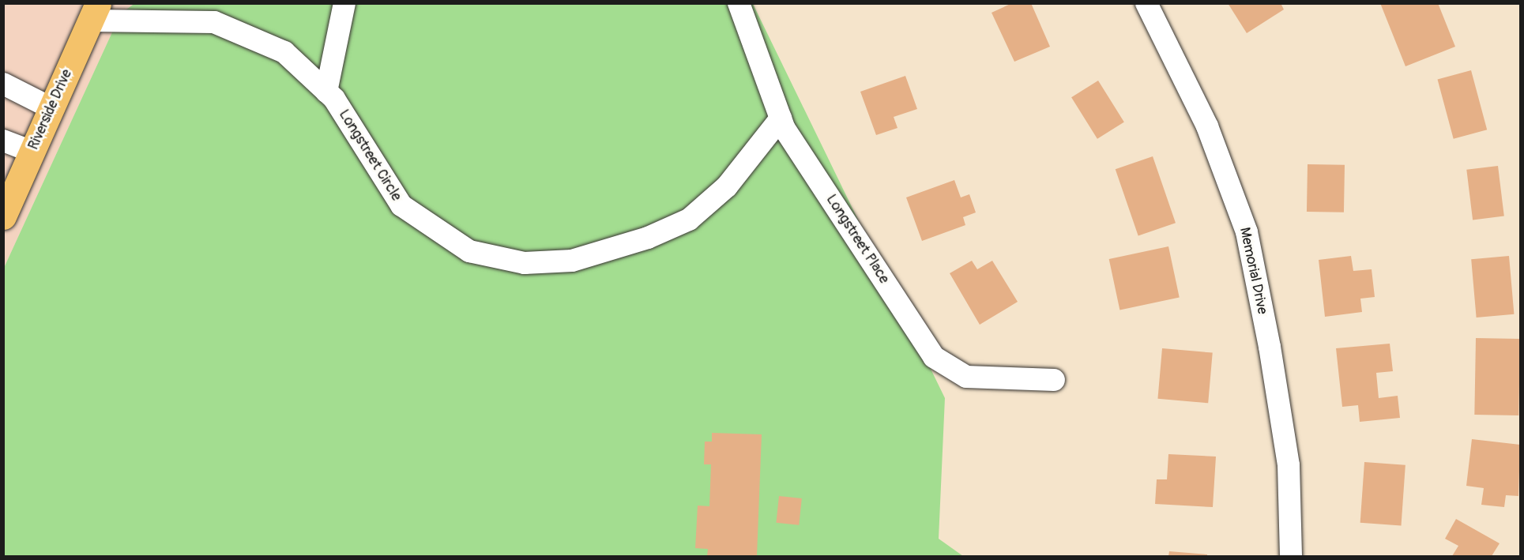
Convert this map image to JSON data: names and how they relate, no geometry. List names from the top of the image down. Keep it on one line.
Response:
{"streets":{"main road":["Riverside Drive"],"street":["Longstreet Circle","Longstreet Place","Memorial Drive"]},"crossings":[["Riverside Drive","Longstreet Circle"],["Longstreet Circle","Longstreet Place"]]}
